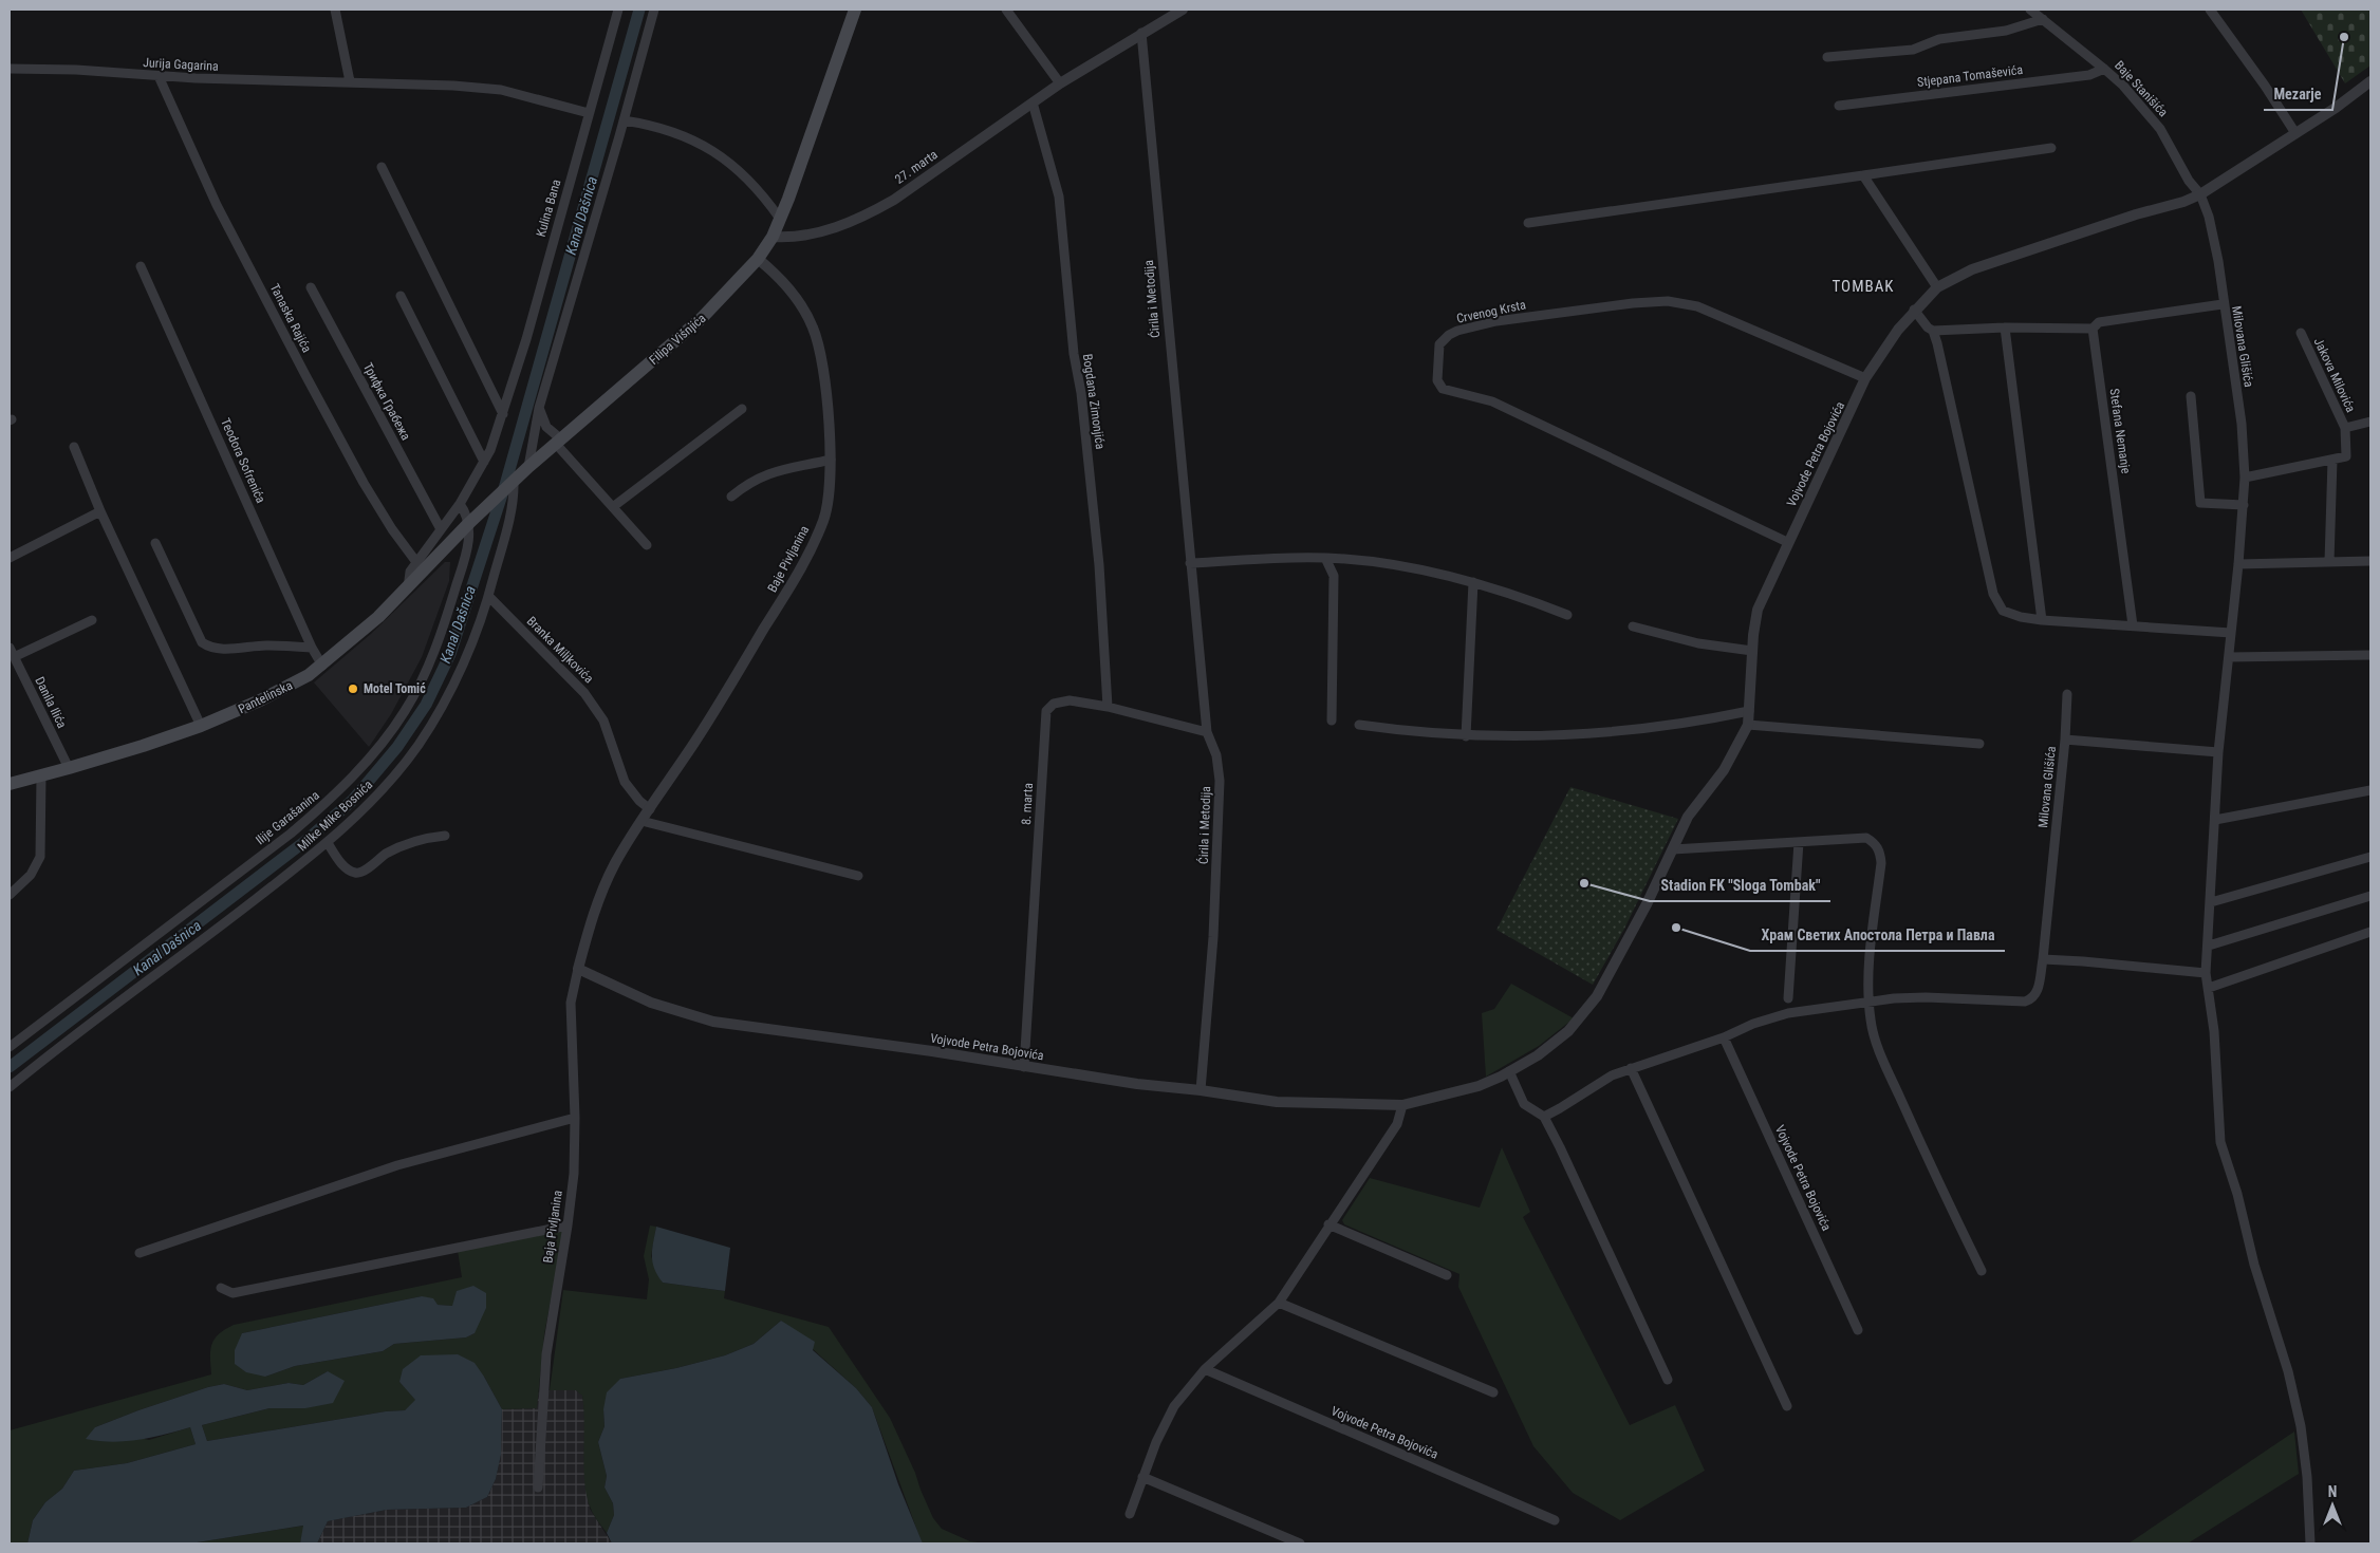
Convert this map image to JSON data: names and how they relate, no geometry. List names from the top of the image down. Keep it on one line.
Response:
{"streets":{"main road":["Filipa Višnjića","Pantelinska"],"street":["Jurija Gagarina","Stjepana Tomaševića","Baje Stanišića","27. marta","Kulina Bana","Ćirila i Metodija","Crvenog Krsta","Tanaska Rajića","Milovana Glišića","Jakova Milovića","Трифка Грабежа","Bogdana Zimonjića","Stefana Nemanje","Vojvode Petra Bojovića","Teodora Sofrenića","Baje Pivljanina","Branka Miljkovića","Danila Ilića","8. marta","Milke Mike Bosnića","Ilije Garašanina","Baja Pivljanina"]},"crossings":[["Jurija Gagarina","Kulina Bana"],["Jurija Gagarina","Tanaska Rajića"],["Stjepana Tomaševića","Baje Stanišića"],["Baje Stanišića","Milovana Glišića"],["Baje Stanišića","Vojvode Petra Bojovića"],["27. marta","Ćirila i Metodija"],["27. marta","Filipa Višnjića"],["27. marta","Bogdana Zimonjića"],["Kulina Bana","Tanaska Rajića"],["Kulina Bana","Трифка Грабежа"],["Kulina Bana","Pantelinska"],["Ćirila i Metodija","Vojvode Petra Bojovića"],["Ćirila i Metodija","8. marta"],["Crvenog Krsta","Vojvode Petra Bojovića"],["Filipa Višnjića","Baje Pivljanina"],["Filipa Višnjića","Pantelinska"],["Filipa Višnjića","Milke Mike Bosnića"],["Milovana Glišića","Vojvode Petra Bojovića"],["Bogdana Zimonjića","8. marta"],["Vojvode Petra Bojovića","Baje Pivljanina"],["Vojvode Petra Bojovića","8. marta"],["Vojvode Petra Bojovića","Baja Pivljanina"],["Teodora Sofrenića","Pantelinska"],["Baje Pivljanina","Branka Miljkovića"],["Baje Pivljanina","Baja Pivljanina"],["Branka Miljkovića","Milke Mike Bosnića"],["Pantelinska","Danila Ilića"],["Pantelinska","Milke Mike Bosnića"],["Pantelinska","Ilije Garašanina"]],"districts":["TOMBAK"],"water":["Kanal Dašnica"],"places":["Mezarje","Motel Tomić","Stadion FK \"Sloga Tombak\"","Храм Светих Апостола Петра и Павла"],"north":"top"}
